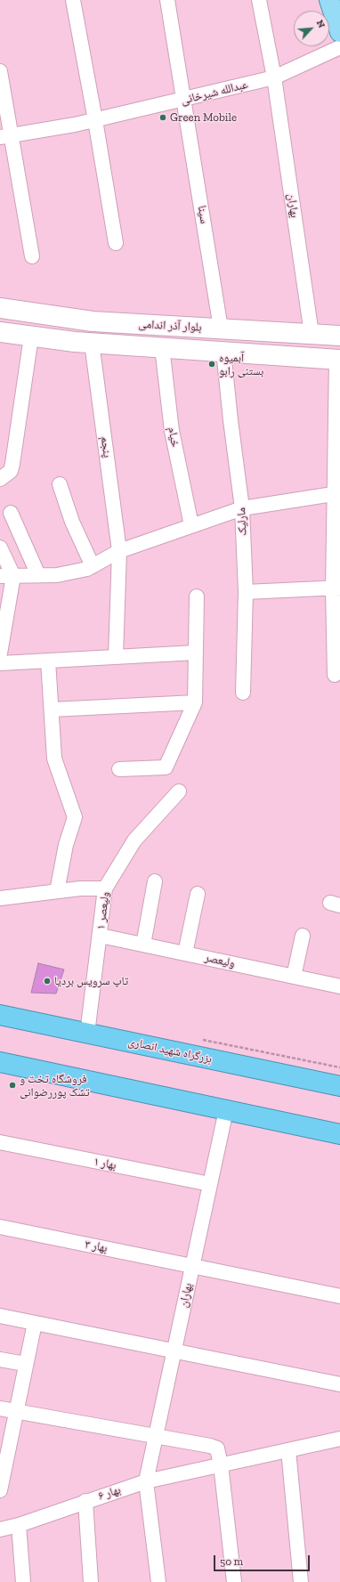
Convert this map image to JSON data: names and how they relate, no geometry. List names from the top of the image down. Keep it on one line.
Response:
{"streets":{"highway":["بزرگراه شهید انصاری"],"main road":["بلوار آذر اندامی"],"street":["عبدالله شیرخانی","بهاران","سینا","خیام","پنجم","مارلیک","ولیعصر ۱","ولیعصر","بهار ۱","بهار ۳","بهار ۶"]},"crossings":[["عبدالله شیرخانی","بهاران"],["عبدالله شیرخانی","سینا"],["بهاران","بلوار آذر اندامی"],["بهاران","بهار ۱"],["بهاران","بهار ۳"],["بهاران","بهار ۶"],["سینا","بلوار آذر اندامی"],["بلوار آذر اندامی","خیام"],["بلوار آذر اندامی","پنجم"],["بلوار آذر اندامی","مارلیک"],["ولیعصر ۱","ولیعصر"],["ولیعصر ۱","بزرگراه شهید انصاری"]],"places":["Green Mobile","آبمیوه بستنی رابو","تاپ سرویس بردیا","فروشگاه تخت و تشک پوررضوانی"],"scale_bar":"50 m","north":"top right"}
